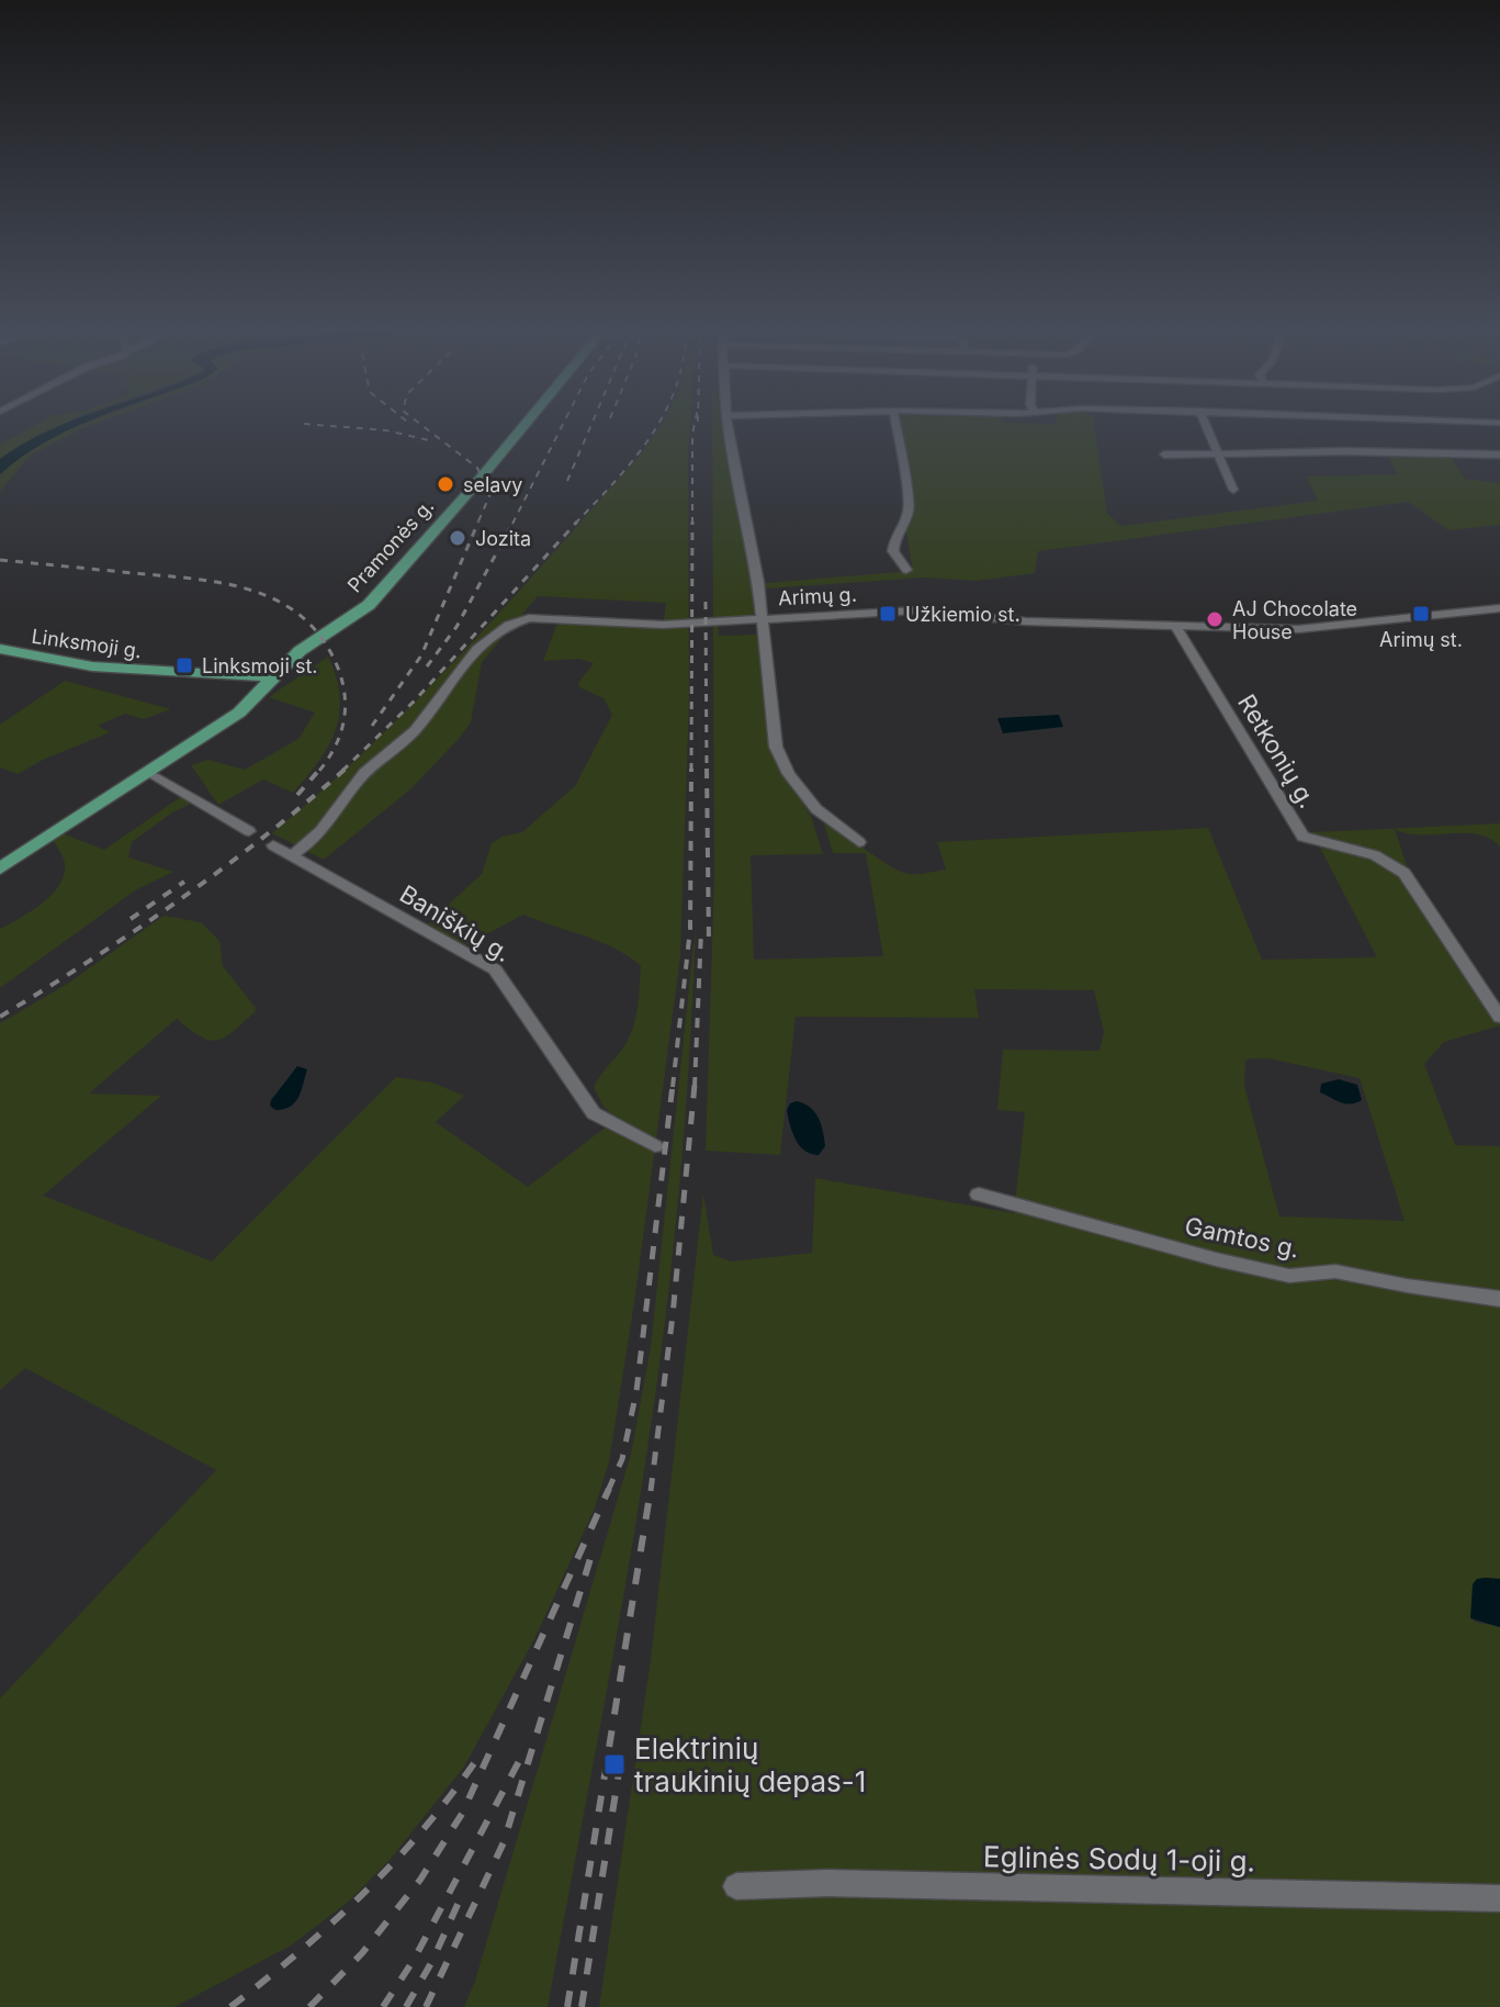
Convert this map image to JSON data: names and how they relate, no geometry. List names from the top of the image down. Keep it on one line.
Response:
{"streets":{"main road":["Pramonės g.","Linksmoji g."],"street":["Arimų g.","Retkonių g.","Baniškių g.","Gamtos g.","Eglinės Sodų 1-oji g."]},"crossings":[["Pramonės g.","Linksmoji g."],["Arimų g.","Retkonių g."],["Arimų g.","Baniškių g."]],"places":{"other":["selavy","Jozita","AJ Chocolate House"],"transit":["Užkiemio st.","Arimų st.","Linksmoji st.","Elektrinių traukinių depas-1"]}}
